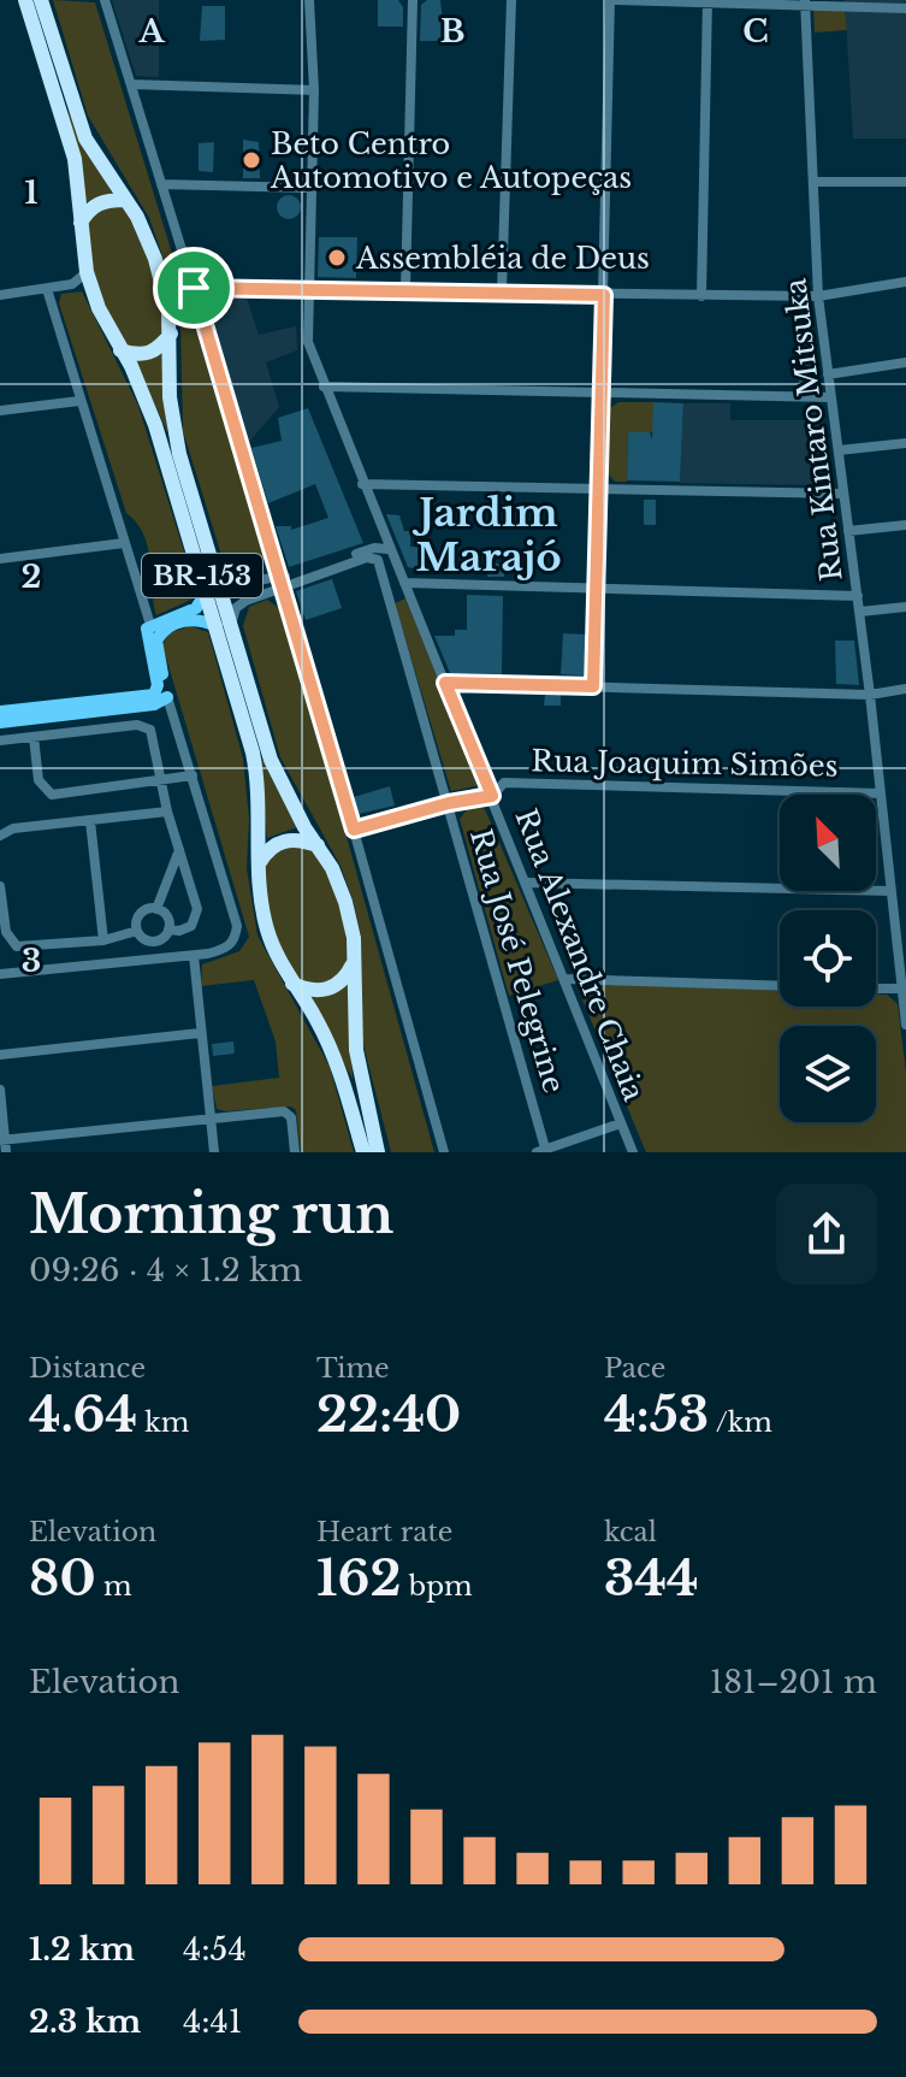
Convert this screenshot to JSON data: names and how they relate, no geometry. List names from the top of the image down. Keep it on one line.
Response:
{"streets":{"highway":["BR-153"],"street":["Rua Kintaro Mitsuka","Rua Joaquim Simões","Rua Alexandre Chaia","Rua José Pelegrine"]},"crossings":[["Rua Kintaro Mitsuka","Rua Joaquim Simões"],["Rua Joaquim Simões","Rua Alexandre Chaia"]],"districts":["Jardim Marajó"],"places":["Beto Centro Automotivo e Autopeças","Assembléia de Deus"],"north":"top left","page":{"heading":["Morning run","09:26 · 4 × 1.2 km"],"stats":[["Distance","4.64 km"],["Time","22:40"],["Pace","4:53 /km"],["Elevation","80 m"],["Heart rate","162 bpm"],["kcal","344"]],"chart":["Elevation","181–201 m"],"list":[{"name":"1.2 km","note":"4:54"},{"name":"2.3 km","note":"4:41"}]},"grid":{"columns":["A","B","C"],"rows":["1","2","3"]}}
